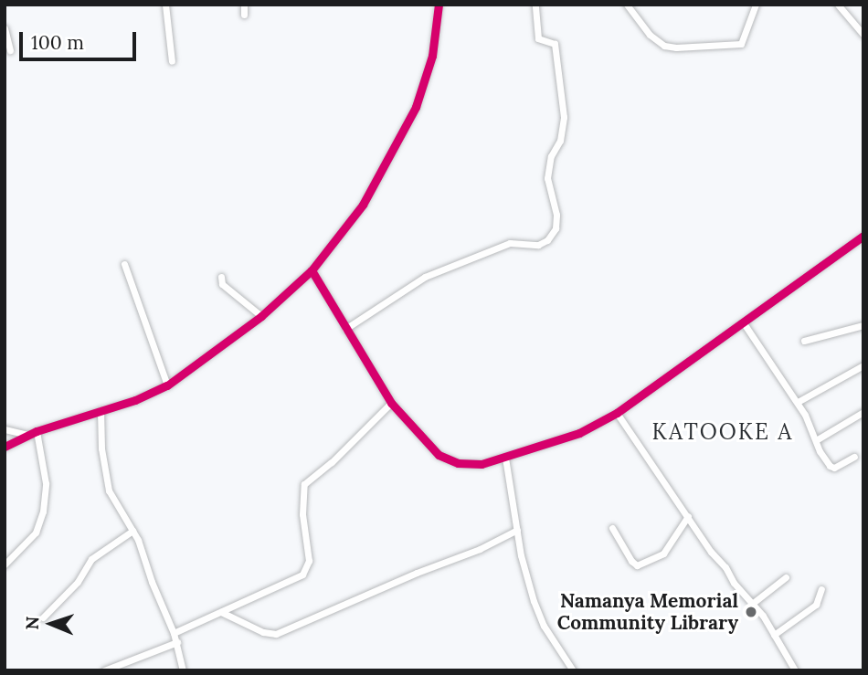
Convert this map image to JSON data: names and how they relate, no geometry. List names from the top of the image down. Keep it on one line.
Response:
{"districts":["KATOOKE A"],"places":["Namanya Memorial Community Library"],"scale_bar":"100 m","north":"left"}
